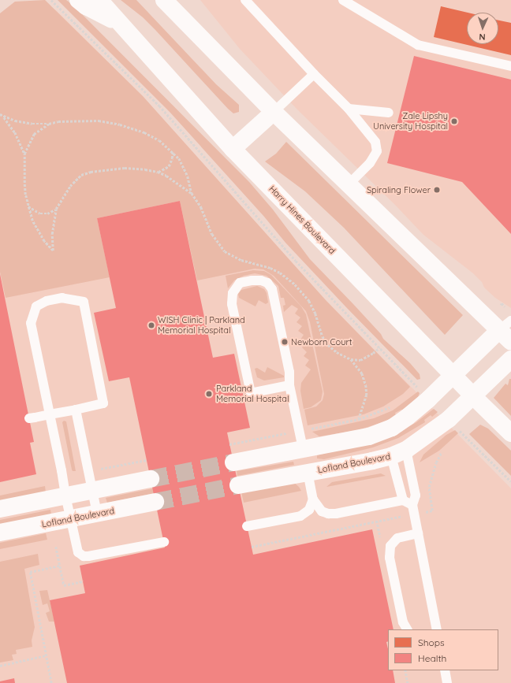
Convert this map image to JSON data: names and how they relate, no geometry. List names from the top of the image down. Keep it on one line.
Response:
{"streets":{"main road":["Harry Hines Boulevard","Lofland Boulevard"]},"crossings":[["Harry Hines Boulevard","Lofland Boulevard"]],"places":["Zale Lipshy University Hospital","Spiraling Flower","WISH Clinic | Parkland Memorial Hospital","Newborn Court","Parkland Memorial Hospital"],"legend":["Shops","Health"],"north":"bottom"}
